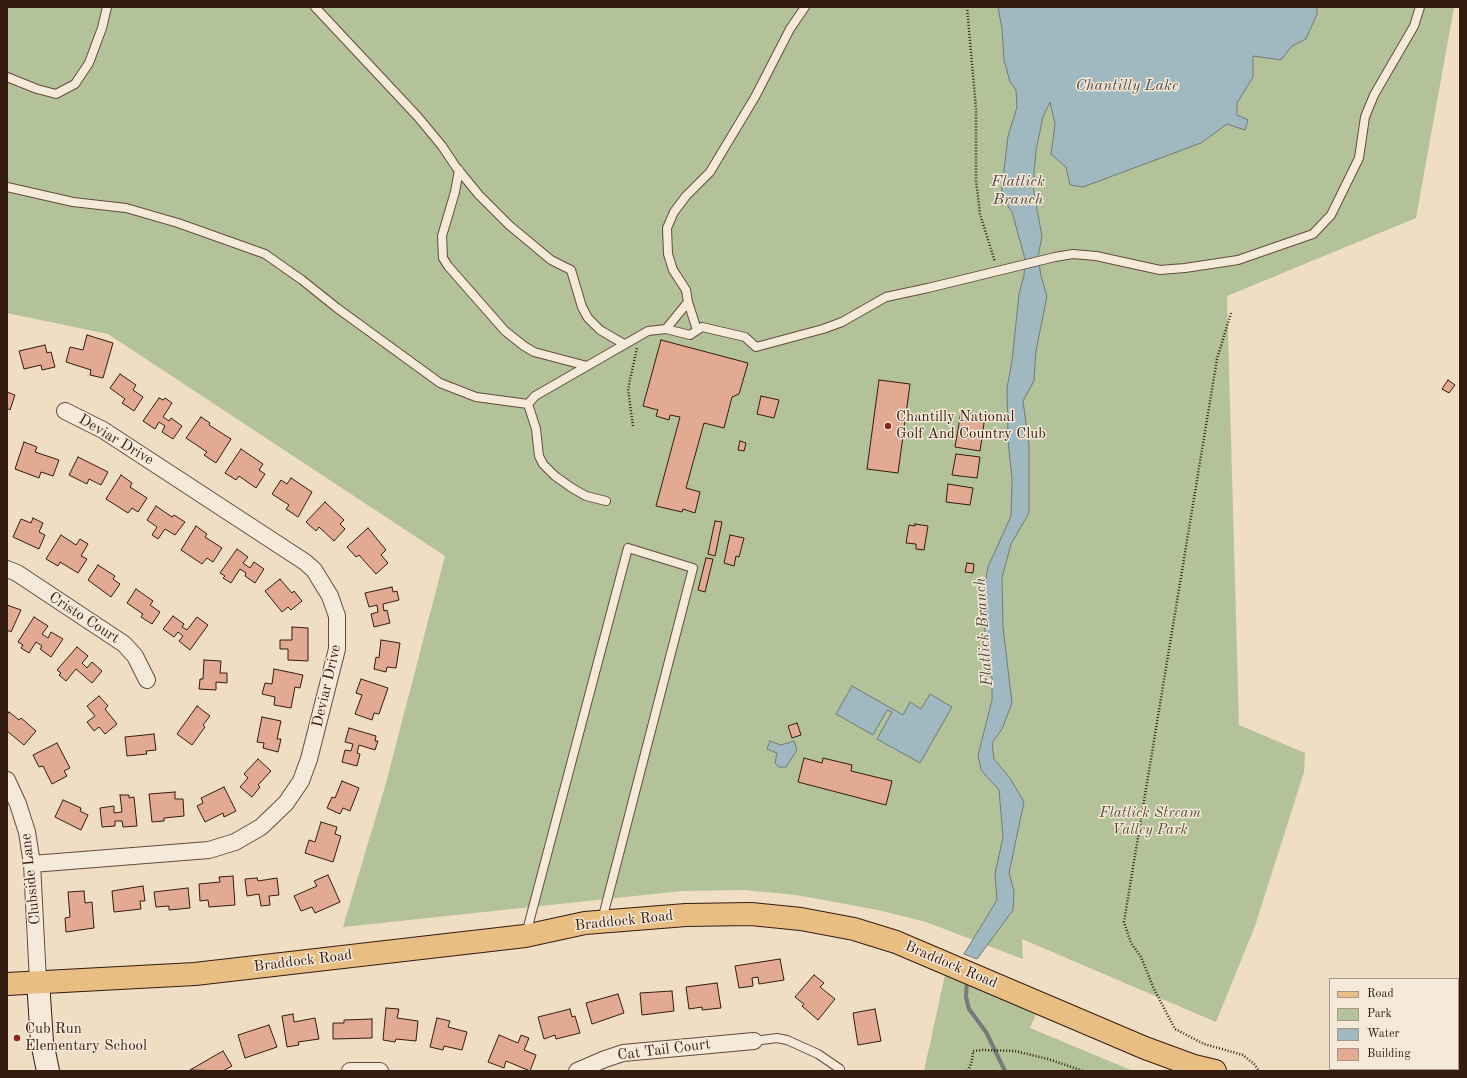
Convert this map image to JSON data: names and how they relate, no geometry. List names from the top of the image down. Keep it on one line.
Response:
{"streets":{"main road":["Braddock Road"],"street":["Deviar Drive","Cristo Court","Clubside Lane","Cat Tail Court"]},"crossings":[["Deviar Drive","Clubside Lane"],["Clubside Lane","Braddock Road"]],"water":["Chantilly Lake","Flatlick Branch"],"parks":["Flatlick Stream Valley Park"],"places":["Chantilly National Golf And Country Club","Cub Run Elementary School"],"legend":["Road","Park","Water","Building"]}
